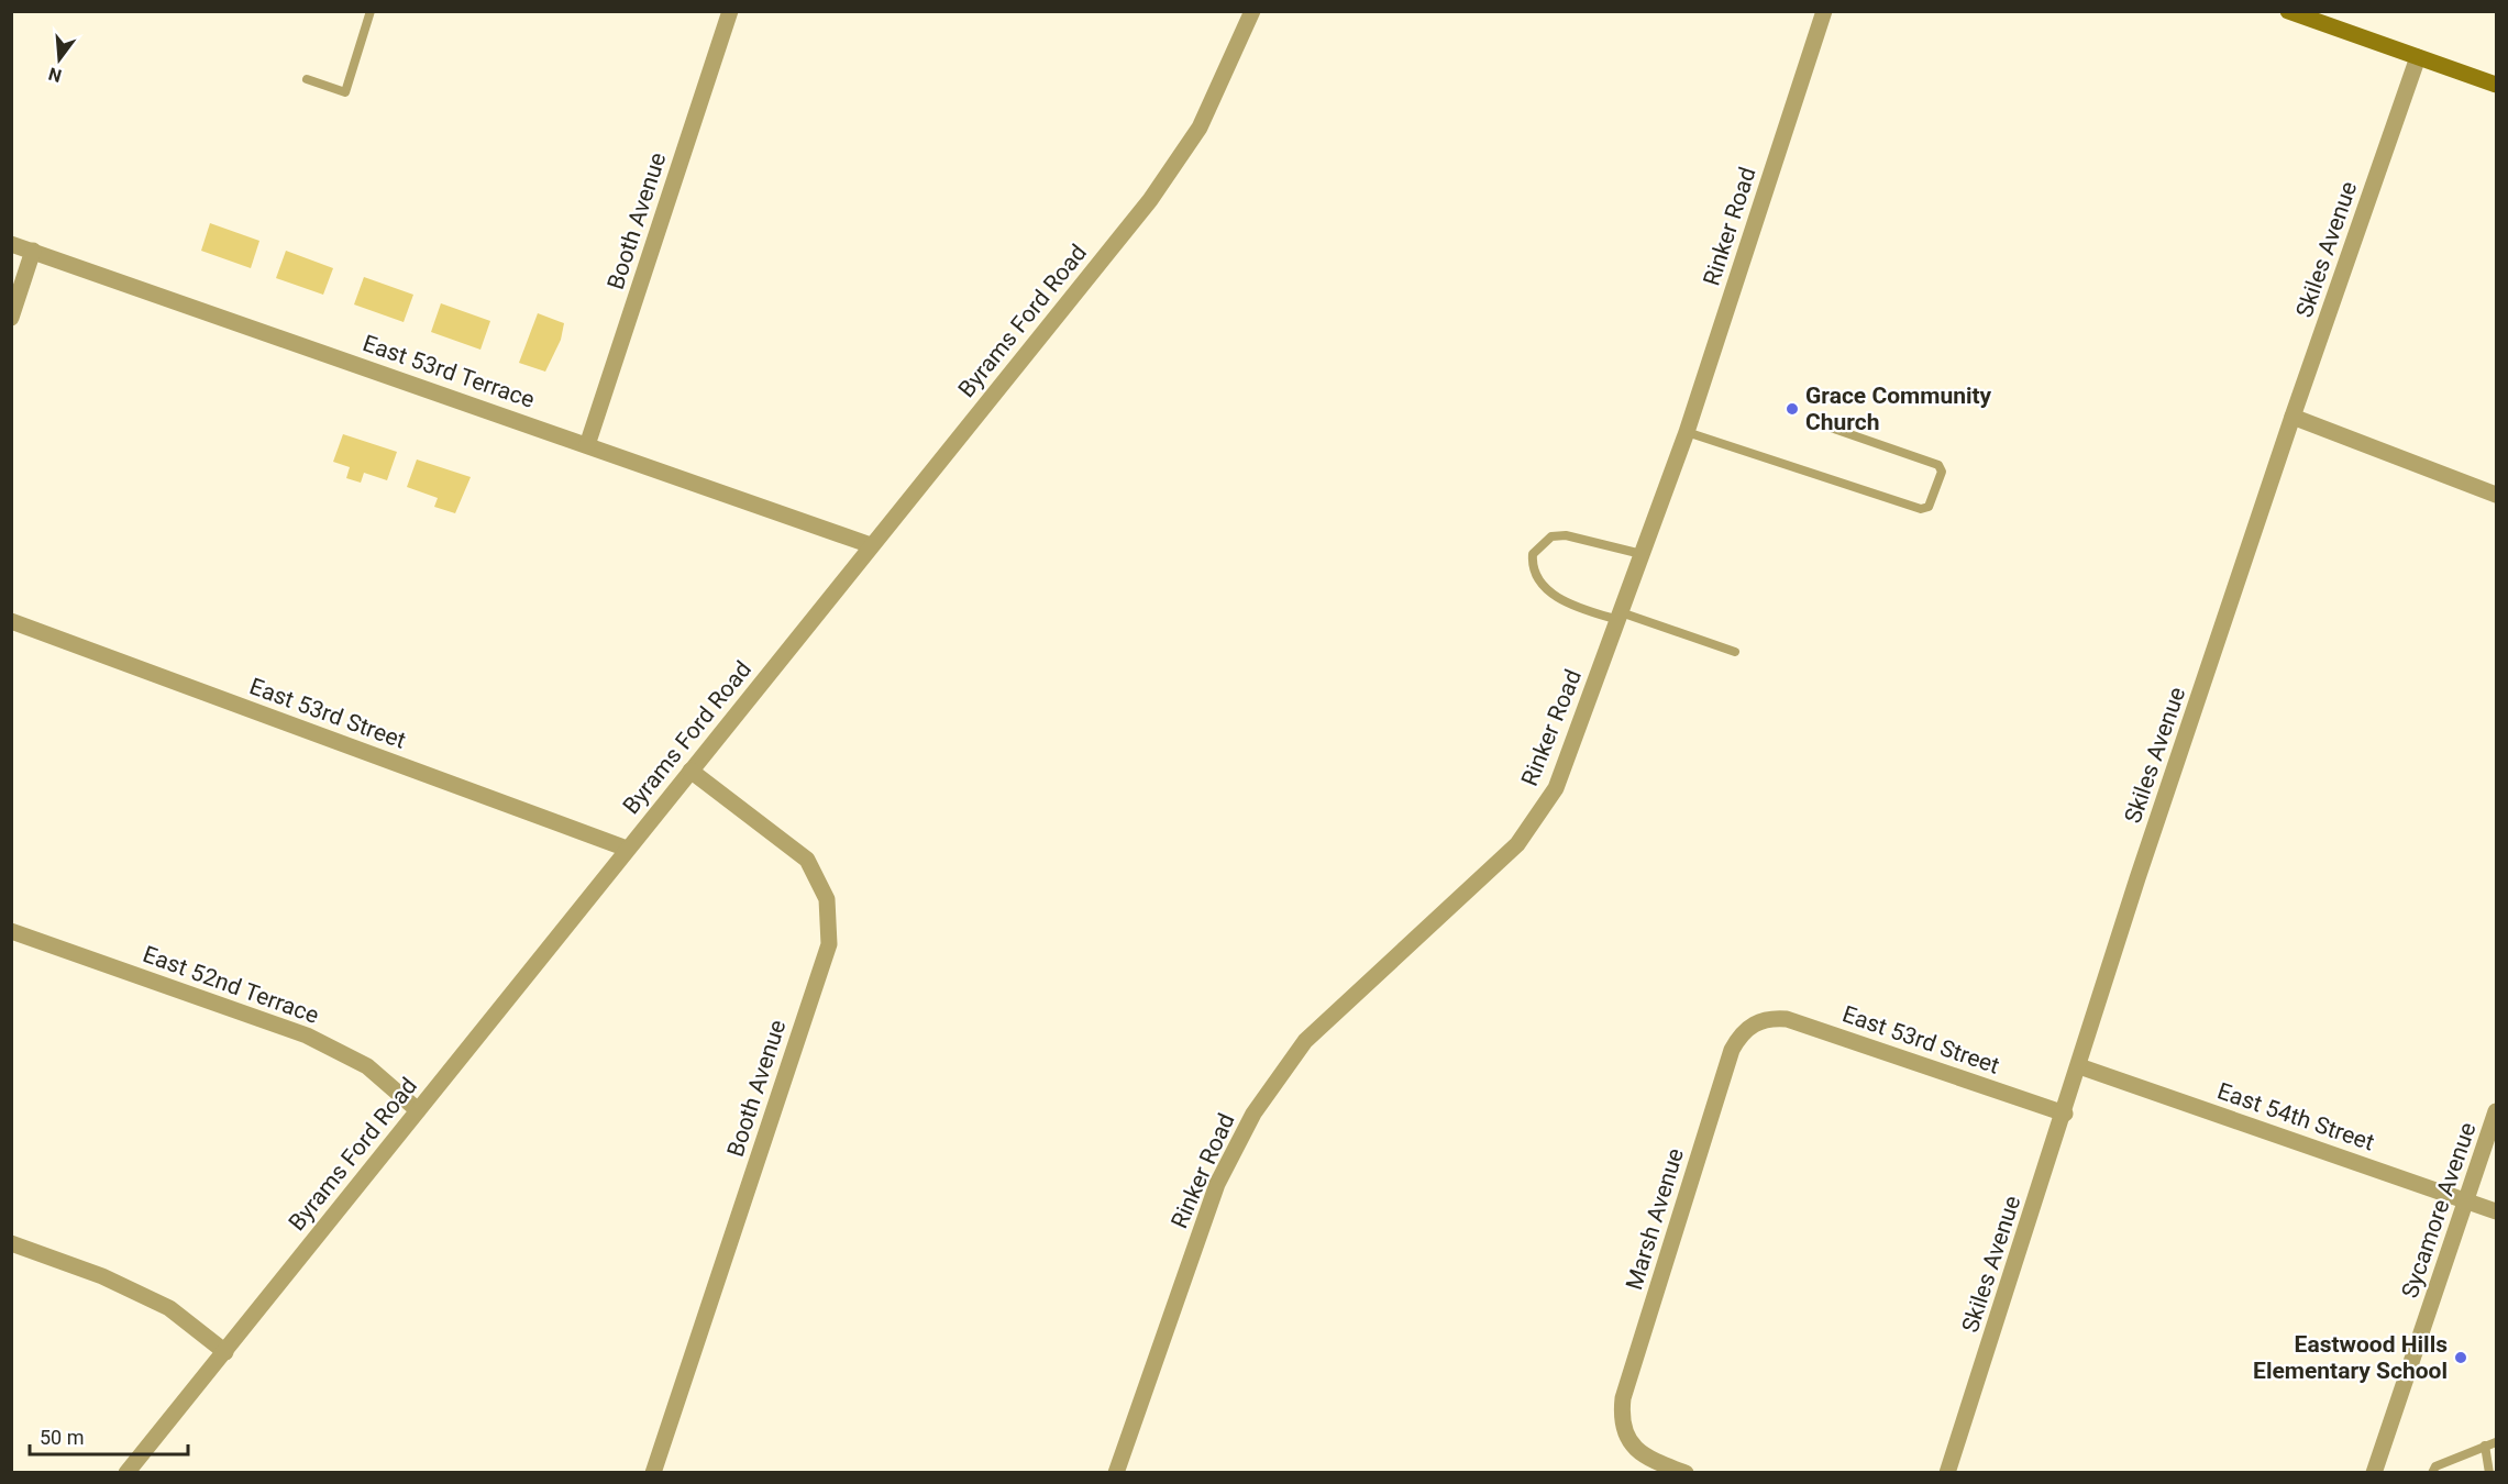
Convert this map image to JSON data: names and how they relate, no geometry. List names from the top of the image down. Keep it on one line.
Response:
{"streets":{"street":["Booth Avenue","Rinker Road","Skiles Avenue","Byrams Ford Road","East 53rd Terrace","East 53rd Street","East 52nd Terrace","East 54th Street","Sycamore Avenue","Marsh Avenue"]},"crossings":[["Booth Avenue","Byrams Ford Road"],["Booth Avenue","East 53rd Terrace"],["Skiles Avenue","East 53rd Street"],["Skiles Avenue","East 54th Street"],["Byrams Ford Road","East 53rd Terrace"],["Byrams Ford Road","East 53rd Street"],["Byrams Ford Road","East 52nd Terrace"],["East 53rd Street","Marsh Avenue"],["East 54th Street","Sycamore Avenue"]],"places":["Grace Community Church","Eastwood Hills Elementary School"],"scale_bar":"50 m","north":"bottom"}
